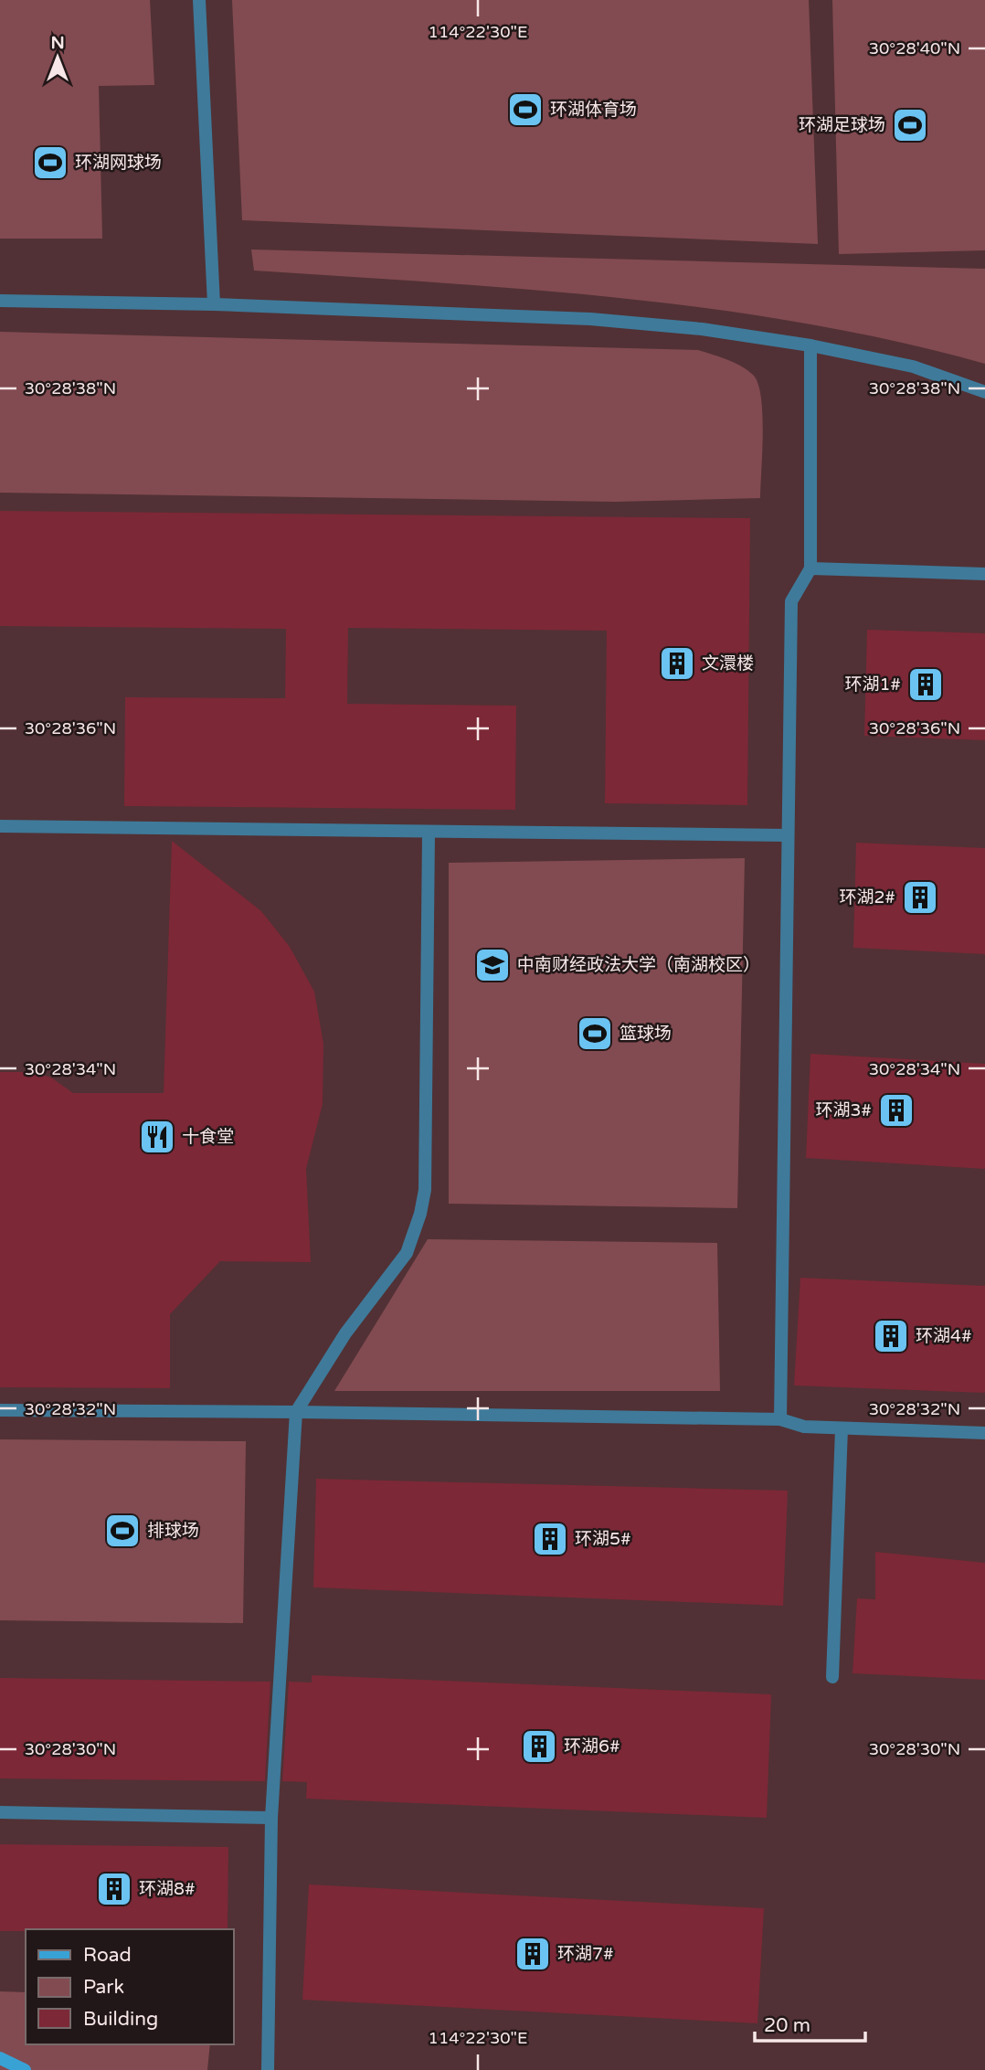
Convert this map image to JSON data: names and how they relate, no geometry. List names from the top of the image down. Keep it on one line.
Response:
{"places":{"sports":["环湖体育场","环湖足球场","环湖网球场","篮球场","排球场"],"building":["文澴楼","环湖1#","环湖2#","环湖3#","环湖4#","环湖5#","环湖6#","环湖8#","环湖7#"],"school or university":["中南财经政法大学（南湖校区）"],"restaurant":["十食堂"]},"legend":["Road","Park","Building"],"scale_bar":"20 m","north":"top","coordinates":["114°22'30\"E","30°28'40\"N","30°28'38\"N","30°28'36\"N","30°28'34\"N","30°28'32\"N","30°28'30\"N"]}
